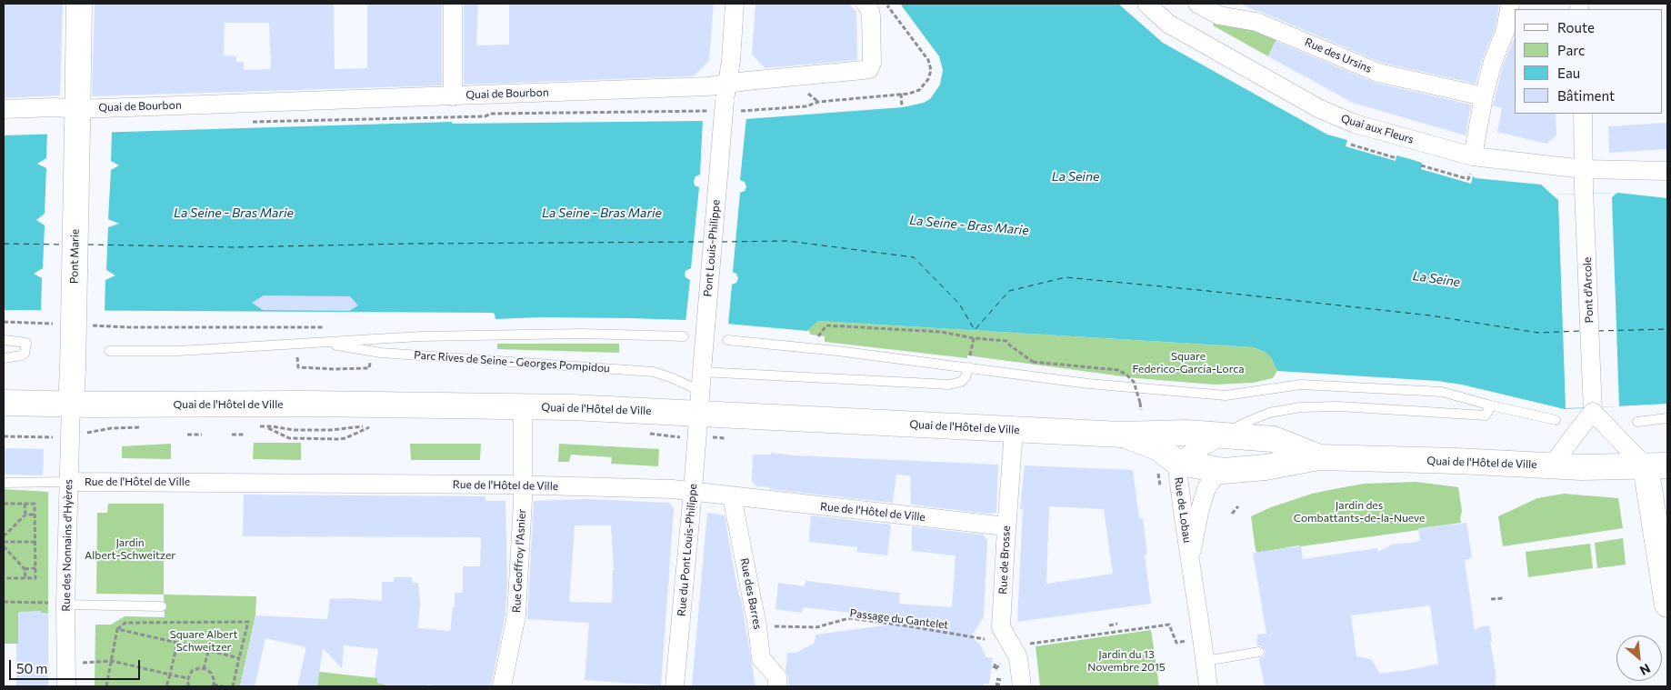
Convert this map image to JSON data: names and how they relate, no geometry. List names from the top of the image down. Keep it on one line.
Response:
{"streets":{"main road":["Pont Marie","Quai de l'Hôtel de Ville"],"street":["Rue des Ursins","Quai de Bourbon","Quai aux Fleurs","Pont Louis-Philippe","Pont d'Arcole","Rue de l'Hôtel de Ville","Rue de Lobau","Rue des Nonnains d'Hyères","Rue du Pont Louis-Philippe","Rue de Brosse","Rue Geoffroy l'Asnier","Rue des Barres"],"lane":["Parc Rives de Seine - Georges Pompidou"],"path":["Passage du Gantelet"]},"crossings":[["Quai de Bourbon","Pont Louis-Philippe"],["Quai de Bourbon","Pont Marie"],["Quai aux Fleurs","Pont d'Arcole"],["Pont Louis-Philippe","Parc Rives de Seine - Georges Pompidou"],["Pont Louis-Philippe","Quai de l'Hôtel de Ville"],["Pont Louis-Philippe","Rue du Pont Louis-Philippe"],["Pont Marie","Quai de l'Hôtel de Ville"],["Pont Marie","Rue des Nonnains d'Hyères"],["Parc Rives de Seine - Georges Pompidou","Quai de l'Hôtel de Ville"],["Parc Rives de Seine - Georges Pompidou","Rue du Pont Louis-Philippe"],["Quai de l'Hôtel de Ville","Rue de Lobau"],["Quai de l'Hôtel de Ville","Rue des Nonnains d'Hyères"],["Quai de l'Hôtel de Ville","Rue du Pont Louis-Philippe"],["Quai de l'Hôtel de Ville","Rue de Brosse"],["Quai de l'Hôtel de Ville","Rue Geoffroy l'Asnier"],["Rue de l'Hôtel de Ville","Rue des Nonnains d'Hyères"],["Rue de l'Hôtel de Ville","Rue du Pont Louis-Philippe"],["Rue de l'Hôtel de Ville","Rue de Brosse"],["Rue de l'Hôtel de Ville","Rue Geoffroy l'Asnier"],["Rue de l'Hôtel de Ville","Rue des Barres"],["Rue des Barres","Passage du Gantelet"]],"water":["La Seine","La Seine - Bras Marie"],"parks":["Square Federico-García-Lorca","Jardin des Combattants-de-la-Nueve","Jardin Albert-Schweitzer","Square Albert Schweitzer","Jardin du 13 Novembre 2015"],"legend":["Route","Parc","Eau","Bâtiment"],"scale_bar":"50 m","north":"bottom right"}
